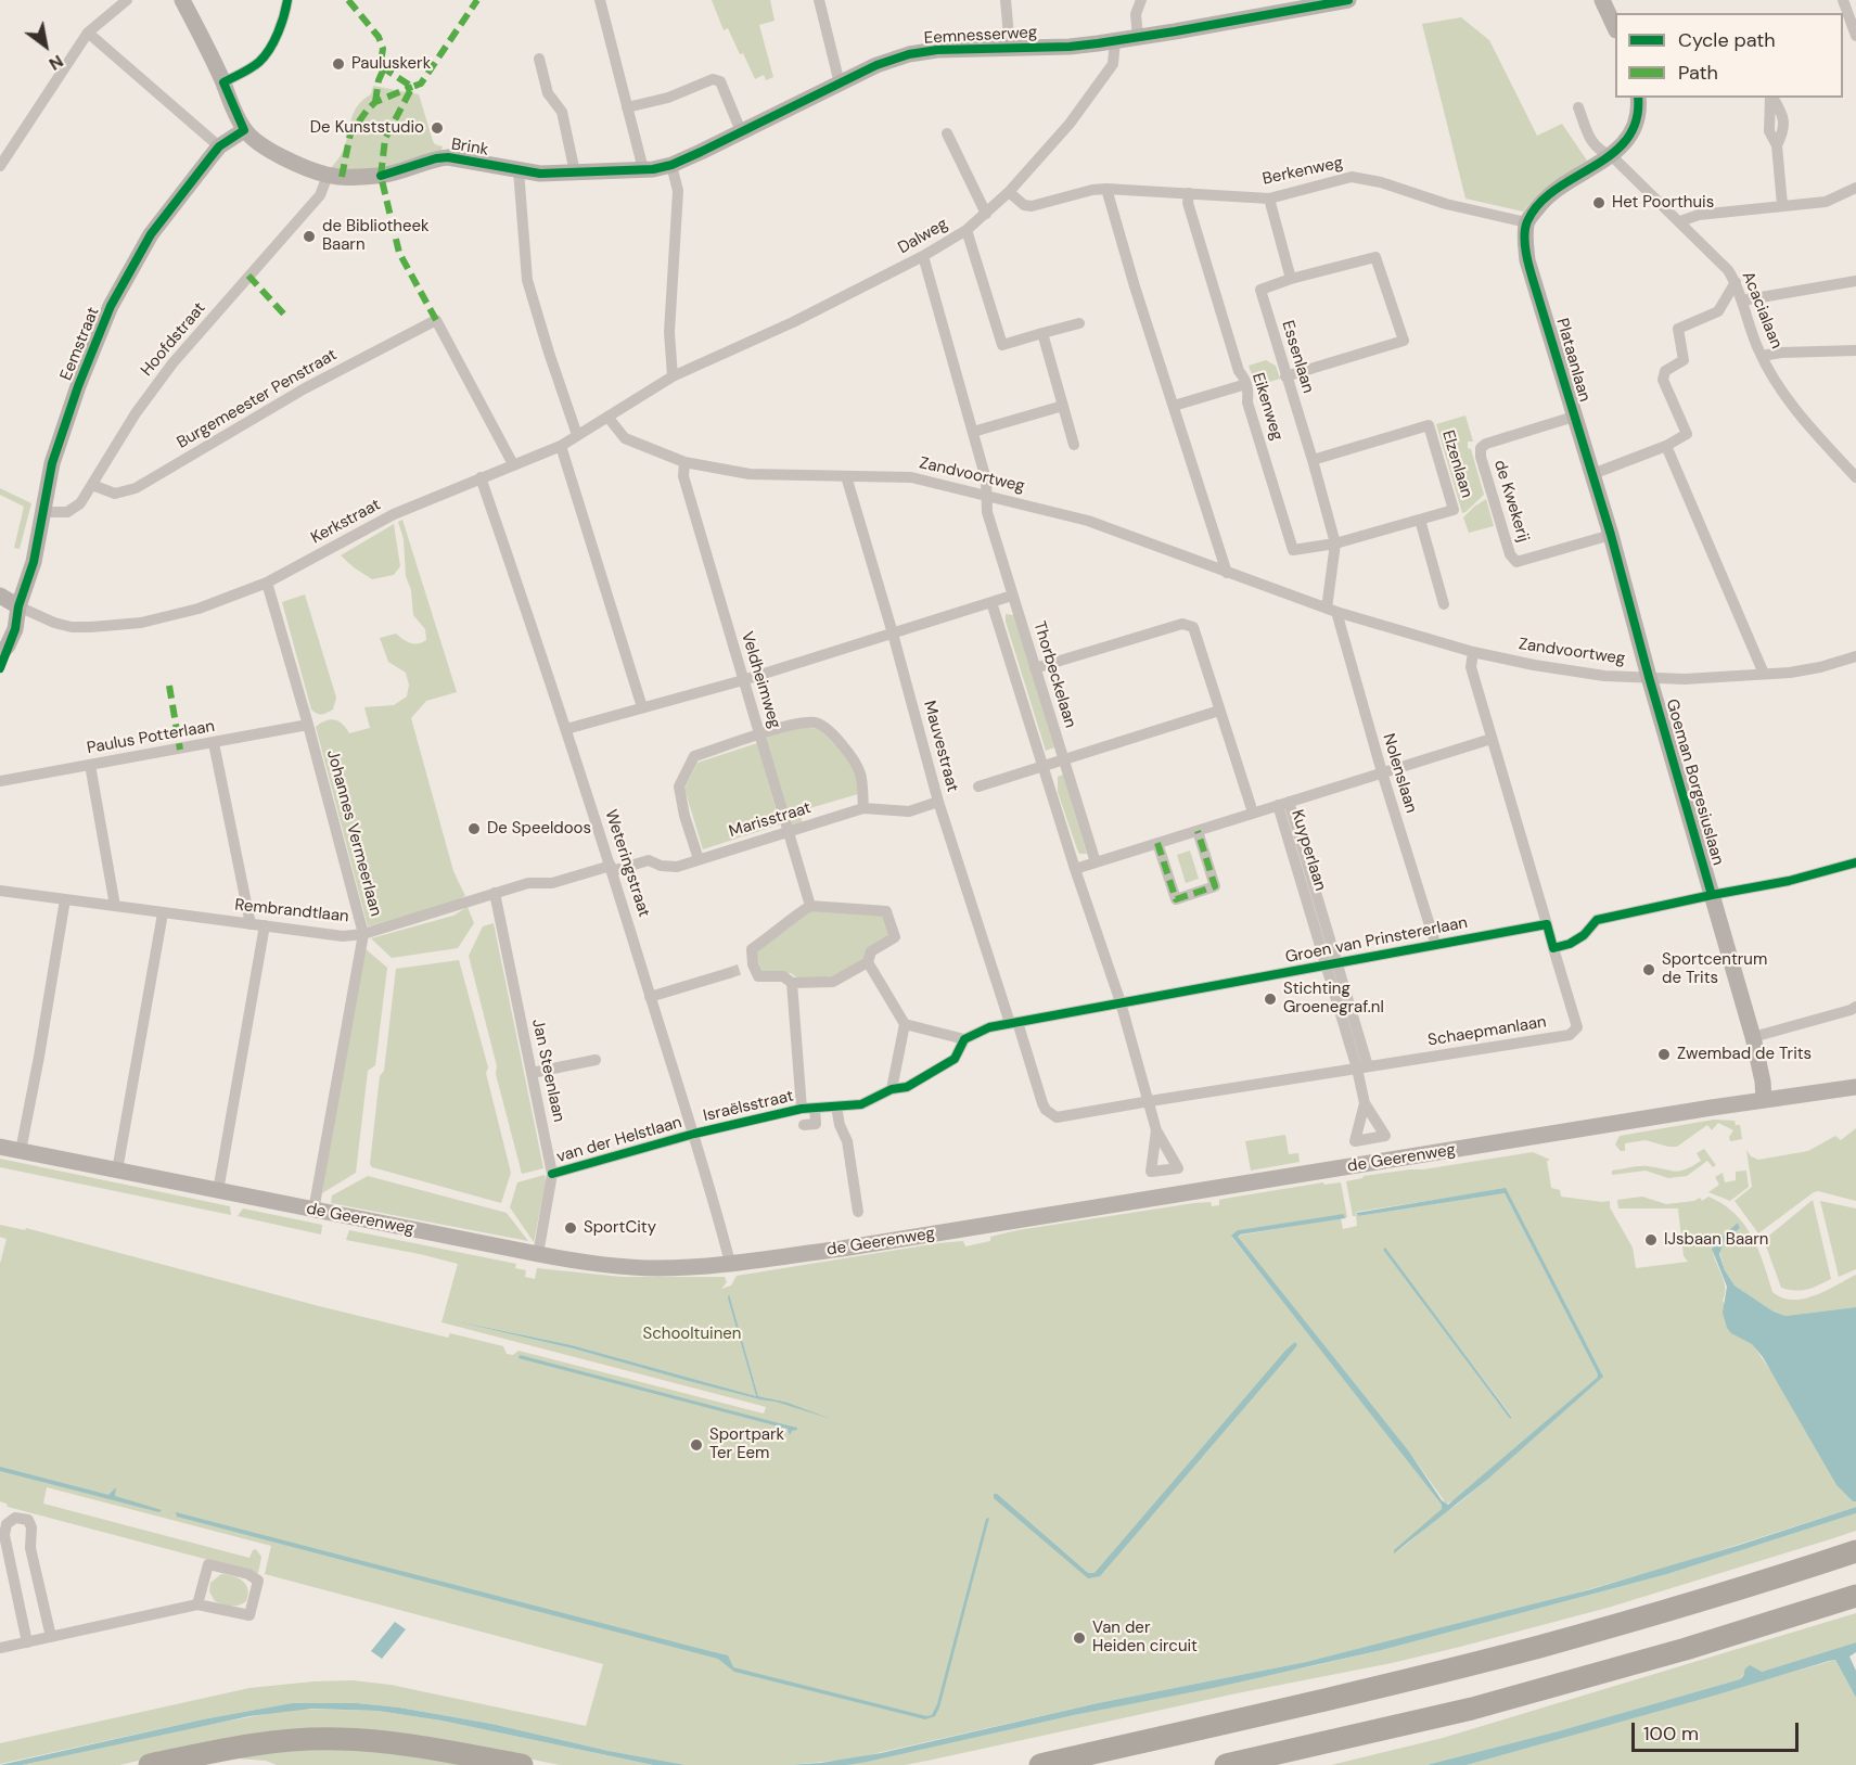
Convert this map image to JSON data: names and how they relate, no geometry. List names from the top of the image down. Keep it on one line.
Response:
{"streets":{"main road":["Eemnesserweg","Brink","Eemstraat","Plataanlaan","Goeman Borgesiuslaan","de Geerenweg"],"street":["Berkenweg","Dalweg","Acacialaan","Hoofdstraat","Essenlaan","Burgemeester Penstraat","Eikenweg","Elzenlaan","Zandvoortweg","de Kwekerij","Kerkstraat","Thorbeckelaan","Veldheimweg","Paulus Potterlaan","Mauvestraat","Nolenslaan","Marisstraat","Johannes Vermeerlaan","Kuyperlaan","Weteringstraat","Rembrandtlaan","Groen van Prinstererlaan","Schaepmanlaan","Jan Steenlaan","Israëlsstraat","van der Helstlaan"]},"crossings":[["Eemnesserweg","Brink"],["Eemnesserweg","Dalweg"],["Brink","Hoofdstraat"],["Brink","Eemstraat"],["Berkenweg","Dalweg"],["Berkenweg","Plataanlaan"],["Berkenweg","Eikenweg"],["Dalweg","Kerkstraat"],["Dalweg","Thorbeckelaan"],["Hoofdstraat","Eemstraat"],["Hoofdstraat","Burgemeester Penstraat"],["Eemstraat","Kerkstraat"],["Essenlaan","Eikenweg"],["Essenlaan","Elzenlaan"],["Plataanlaan","Zandvoortweg"],["Plataanlaan","de Kwekerij"],["Plataanlaan","Goeman Borgesiuslaan"],["Burgemeester Penstraat","Kerkstraat"],["Eikenweg","Elzenlaan"],["Zandvoortweg","Kerkstraat"],["Zandvoortweg","Thorbeckelaan"],["Zandvoortweg","Veldheimweg"],["Zandvoortweg","Mauvestraat"],["Zandvoortweg","Nolenslaan"],["Zandvoortweg","Goeman Borgesiuslaan"],["Kerkstraat","Johannes Vermeerlaan"],["Kerkstraat","Weteringstraat"],["Veldheimweg","Marisstraat"],["Paulus Potterlaan","Johannes Vermeerlaan"],["Mauvestraat","Marisstraat"],["Mauvestraat","Groen van Prinstererlaan"],["Mauvestraat","Schaepmanlaan"],["Mauvestraat","Israëlsstraat"],["Nolenslaan","Groen van Prinstererlaan"],["Goeman Borgesiuslaan","de Geerenweg"],["Marisstraat","Weteringstraat"],["Marisstraat","Rembrandtlaan"],["Johannes Vermeerlaan","Rembrandtlaan"],["Johannes Vermeerlaan","de Geerenweg"],["Kuyperlaan","Groen van Prinstererlaan"],["Kuyperlaan","Schaepmanlaan"],["Weteringstraat","Rembrandtlaan"],["Weteringstraat","Israëlsstraat"],["Weteringstraat","van der Helstlaan"],["Weteringstraat","de Geerenweg"],["Rembrandtlaan","Jan Steenlaan"],["Groen van Prinstererlaan","Israëlsstraat"],["Jan Steenlaan","van der Helstlaan"],["Jan Steenlaan","de Geerenweg"],["Israëlsstraat","van der Helstlaan"]],"parks":["Schooltuinen"],"places":["Pauluskerk","De Kunststudio","Het Poorthuis","de Bibliotheek Baarn","De Speeldoos","Sportcentrum de Trits","Stichting Groenegraf.nl","Zwembad de Trits","SportCity","IJsbaan Baarn","Sportpark Ter Eem","Van der Heiden circuit"],"legend":["Cycle path","Path"],"scale_bar":"100 m","north":"bottom right"}
